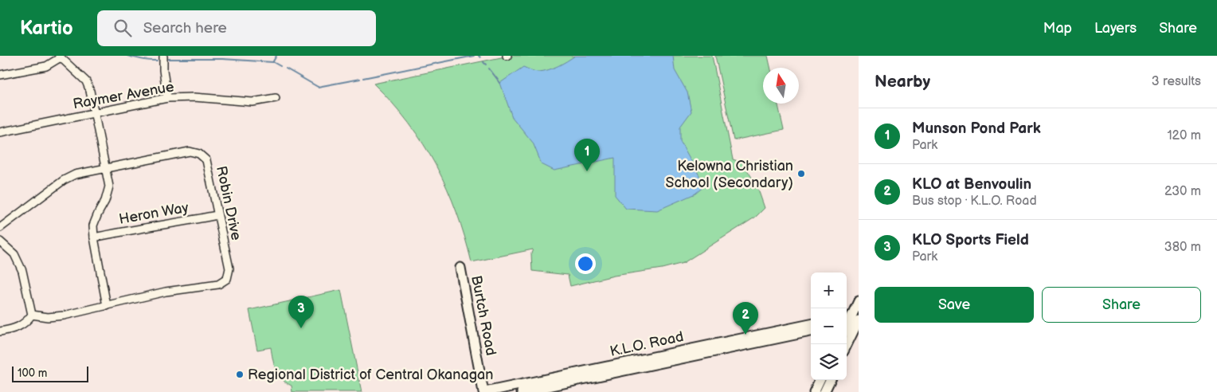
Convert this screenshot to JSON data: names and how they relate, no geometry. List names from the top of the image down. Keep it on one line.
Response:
{"streets":{"main road":["Burtch Road","K.L.O. Road"],"street":["Raymer Avenue","Robin Drive","Heron Way"]},"crossings":[["Robin Drive","Heron Way"],["Burtch Road","K.L.O. Road"]],"places":["Kelowna Christian School (Secondary)","Regional District of Central Okanagan"],"scale_bar":"100 m","north":"top","page":{"header":"Kartio","search":"Search here","nav":["Map","Layers","Share"],"heading":["Nearby","3 results"],"list":[{"mark":"1","name":"Munson Pond Park","note":"Park","value":"120 m"},{"mark":"2","name":"KLO at Benvoulin","note":"Bus stop · K.L.O. Road","value":"230 m"},{"mark":"3","name":"KLO Sports Field","note":"Park","value":"380 m"}],"pins":["1","3","2"],"map_buttons":["+","−"],"buttons":["Save","Share"],"scale":"100 m"}}
